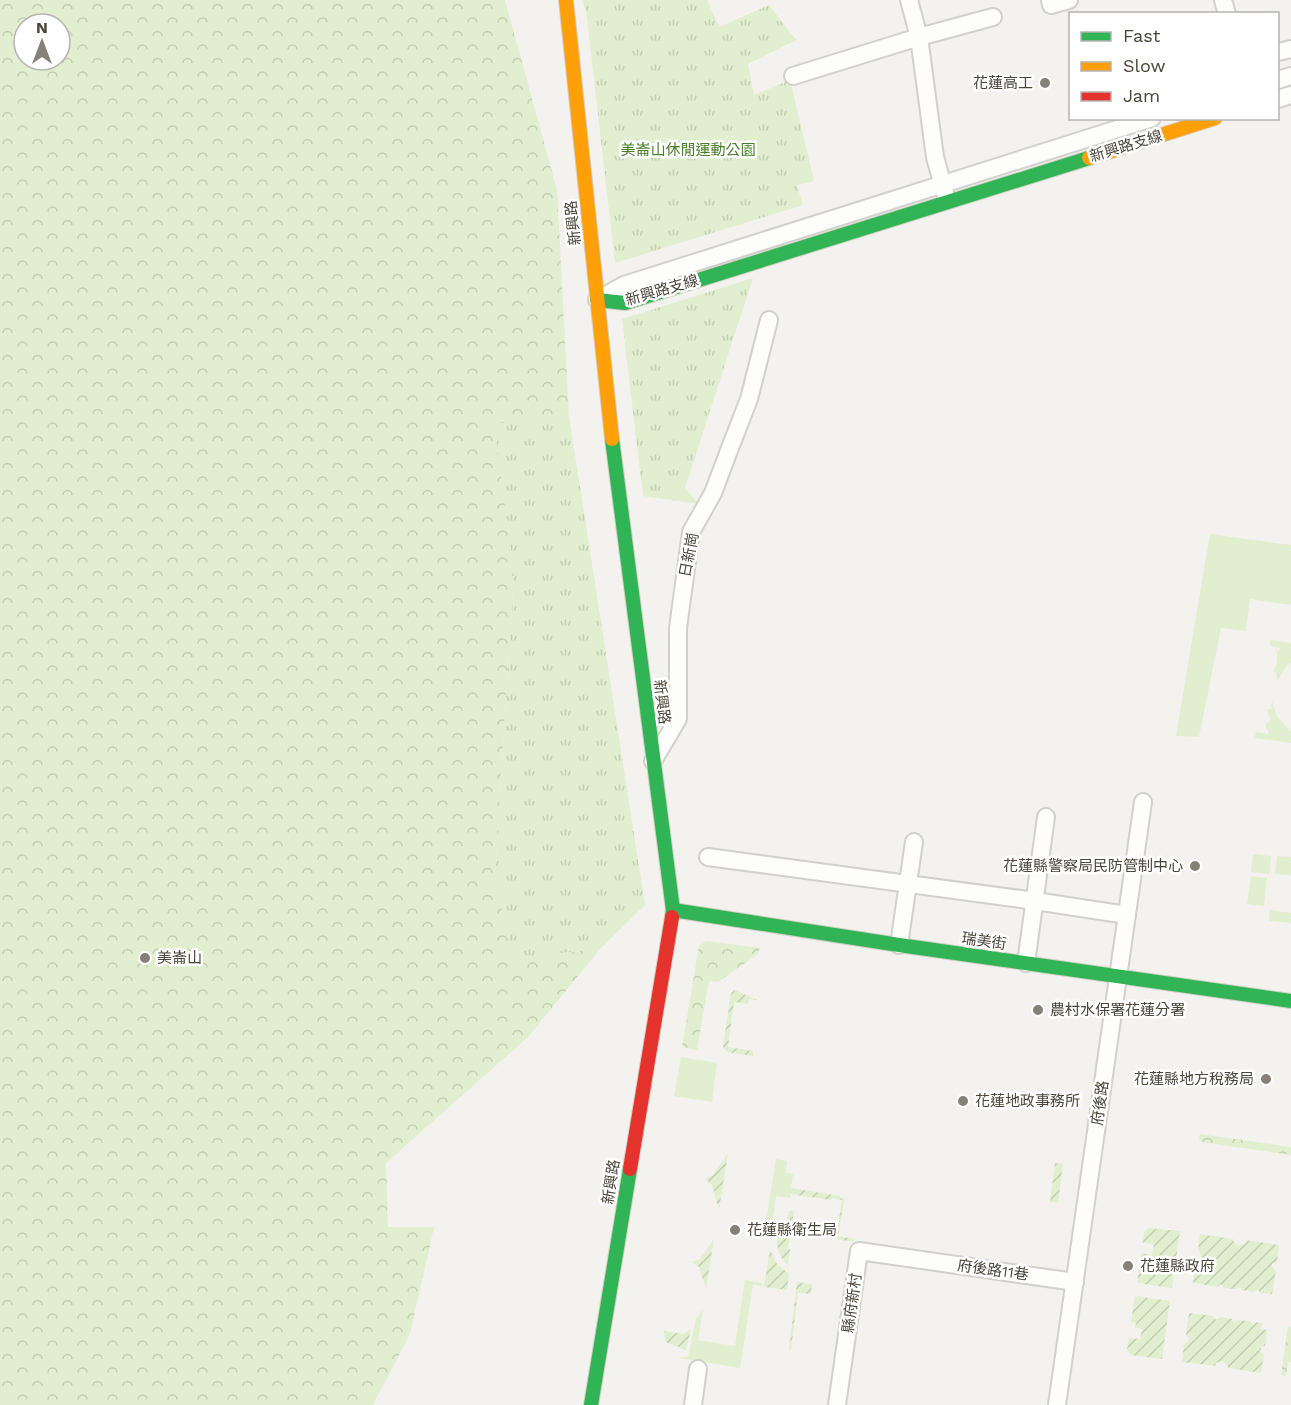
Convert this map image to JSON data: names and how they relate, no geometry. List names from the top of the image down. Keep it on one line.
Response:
{"streets":{"street":["新興路支線","新興路","日新崗","瑞美街","府後路","府後路11巷","縣府新村"]},"crossings":[["新興路支線","新興路"],["新興路","日新崗"],["新興路","瑞美街"],["瑞美街","府後路"],["府後路","府後路11巷"],["府後路11巷","縣府新村"]],"parks":["美崙山休閒運動公園"],"places":["花蓮高工","花蓮縣警察局民防管制中心","美崙山","農村水保署花蓮分署","花蓮縣地方稅務局","花蓮地政事務所","花蓮縣衛生局","花蓮縣政府"],"legend":["Fast","Slow","Jam"],"north":"top"}
